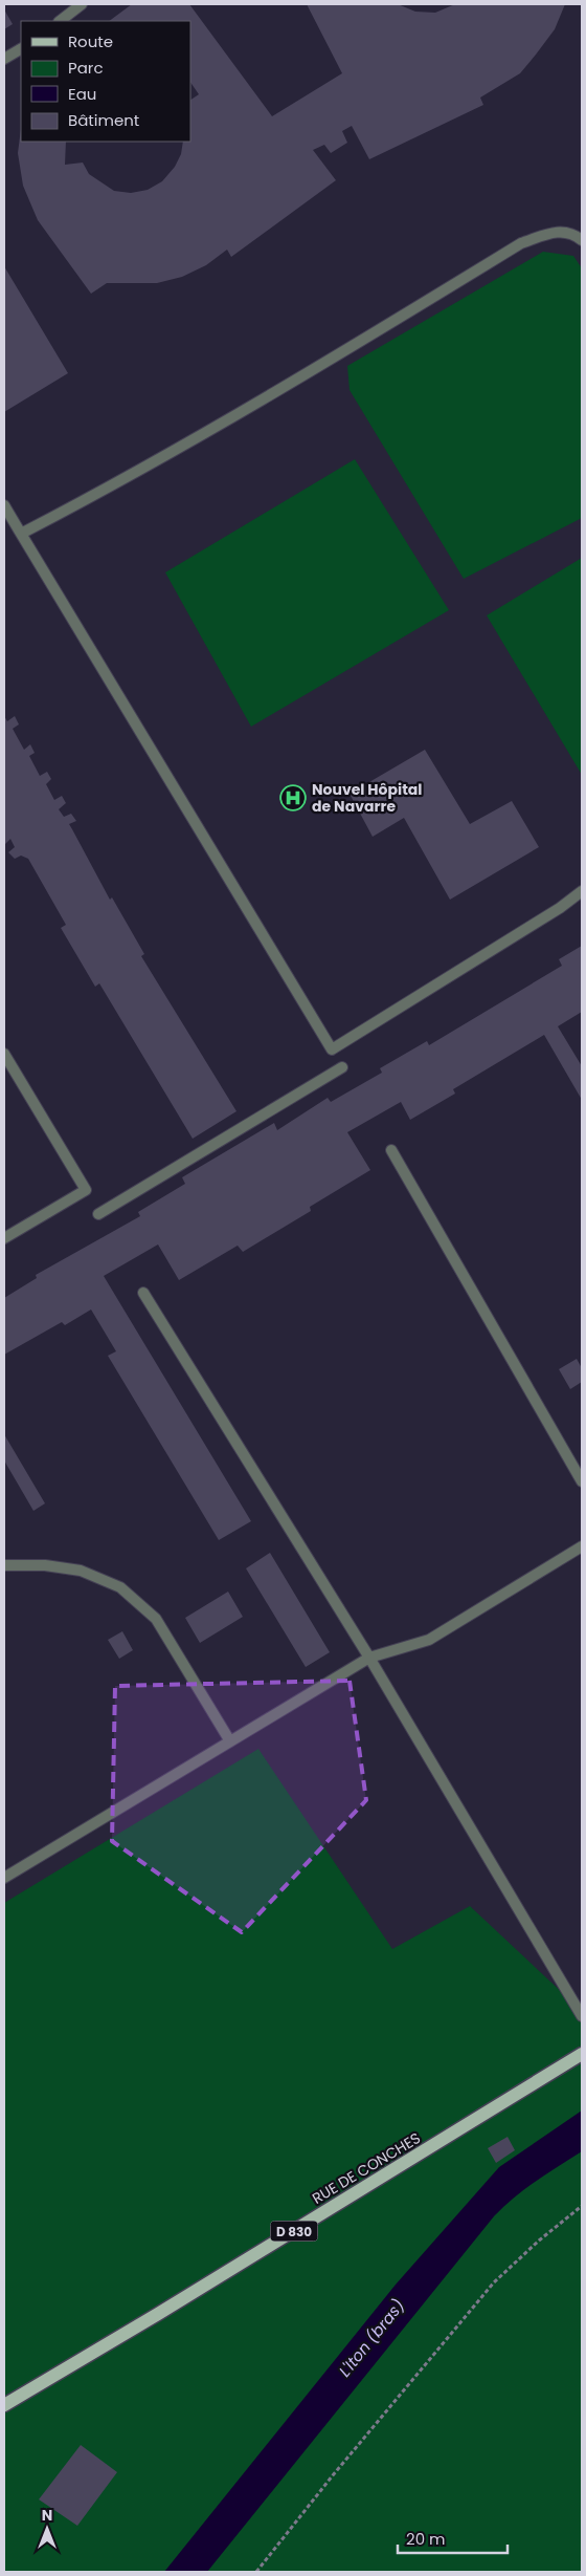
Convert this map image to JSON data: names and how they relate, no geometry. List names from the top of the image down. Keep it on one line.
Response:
{"streets":{"main road":["RUE DE CONCHES","D 830"]},"water":["L'Iton (bras)"],"places":{"hospital":["Nouvel Hôpital de Navarre"]},"legend":["Route","Parc","Eau","Bâtiment"],"scale_bar":"20 m","north":"top"}
